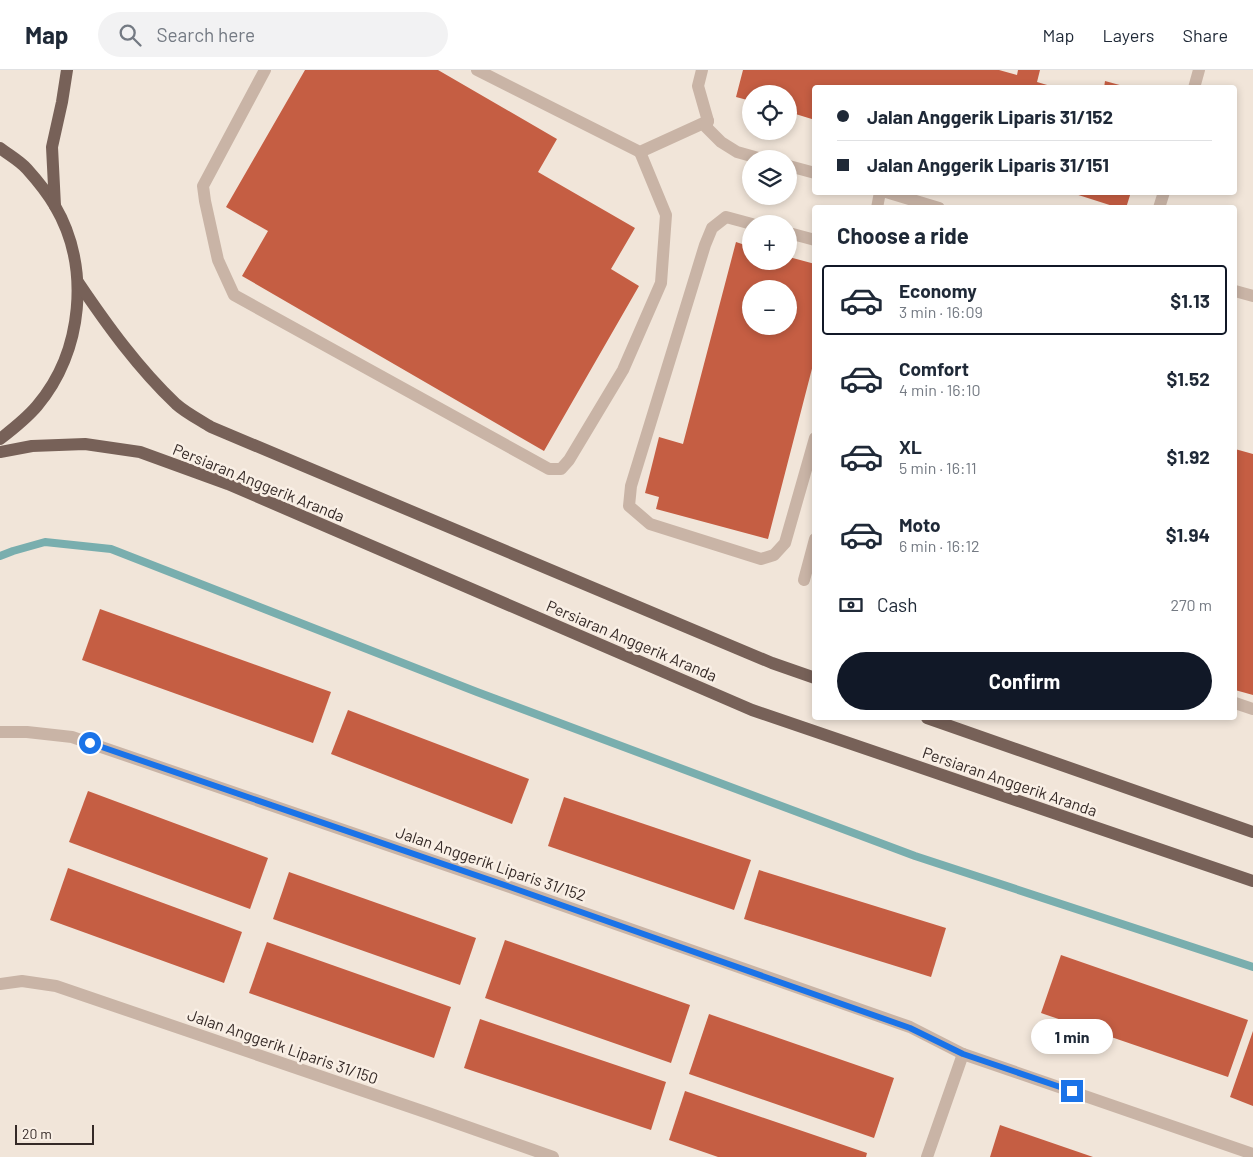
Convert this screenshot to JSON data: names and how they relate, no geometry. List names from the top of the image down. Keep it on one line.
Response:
{"streets":{"main road":["Persiaran Anggerik Aranda"],"street":["Jalan Anggerik Liparis 31/152","Jalan Anggerik Liparis 31/150"]},"scale_bar":"20 m","page":{"header":"Map","search":"Search here","nav":["Map","Layers","Share"],"map_buttons":["+","−"],"banner":["Jalan Anggerik Liparis 31/152","Jalan Anggerik Liparis 31/151"],"heading":"Choose a ride","list":[{"name":"Economy","note":"3 min · 16:09","value":"$1.13"},{"name":"Comfort","note":"4 min · 16:10","value":"$1.52"},{"name":"XL","note":"5 min · 16:11","value":"$1.92"},{"name":"Moto","note":"6 min · 16:12","value":"$1.94"}],"pay":["Cash","270 m"],"buttons":"Confirm","bubble":"1 min","scale":"20 m"}}
